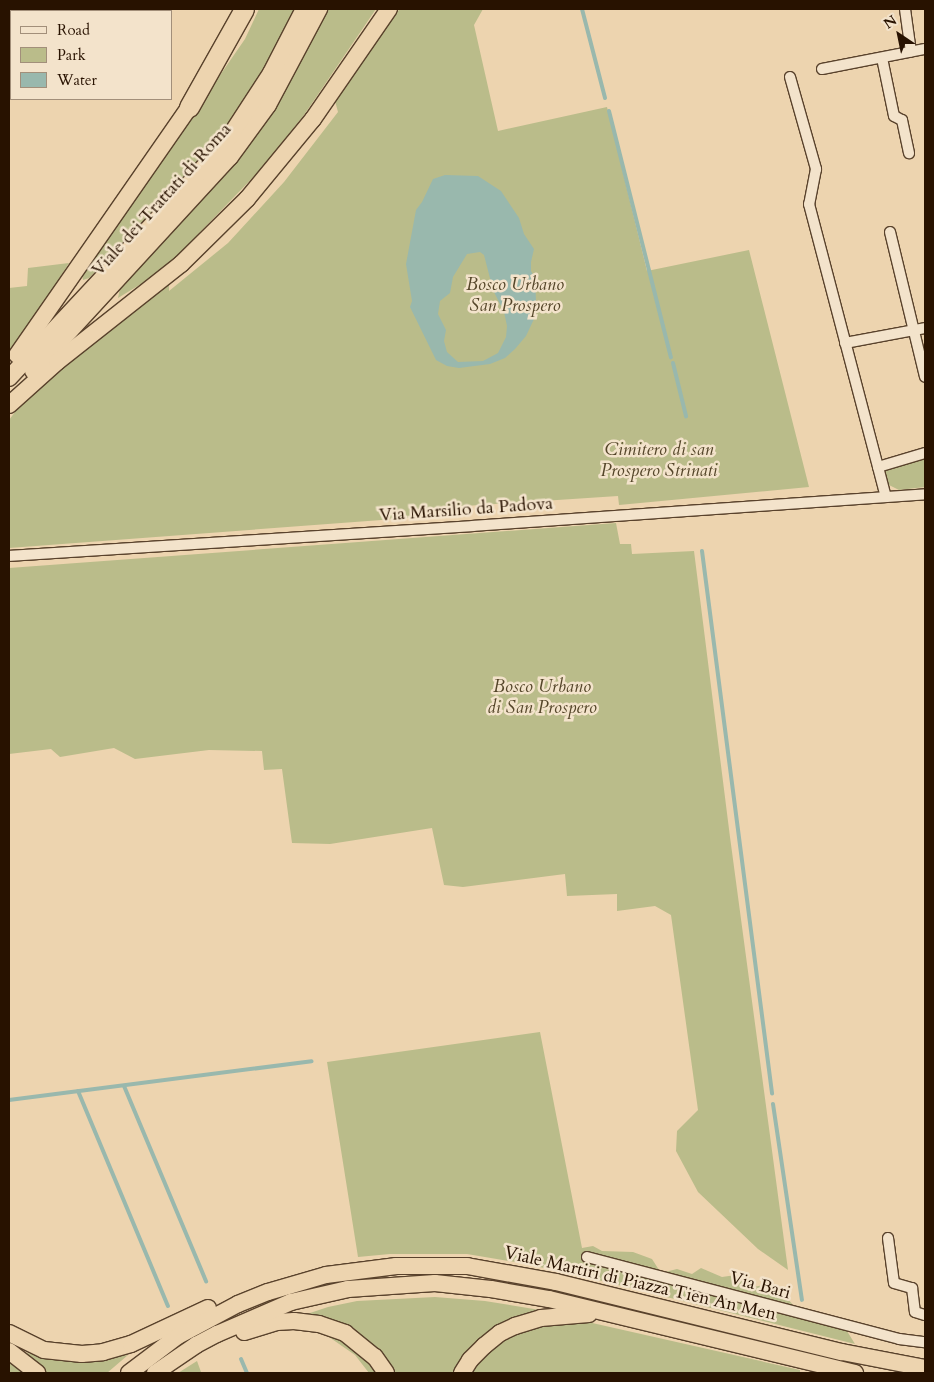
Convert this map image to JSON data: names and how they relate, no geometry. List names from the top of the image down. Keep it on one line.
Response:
{"streets":{"highway":["Viale dei Trattati di Roma","Viale Martiri di Piazza Tien An Men"],"street":["Via Marsilio da Padova","Via Bari"]},"parks":["Bosco Urbano San Prospero","Cimitero di san Prospero Strinati","Bosco Urbano di San Prospero"],"legend":["Road","Park","Water"],"north":"top left"}
